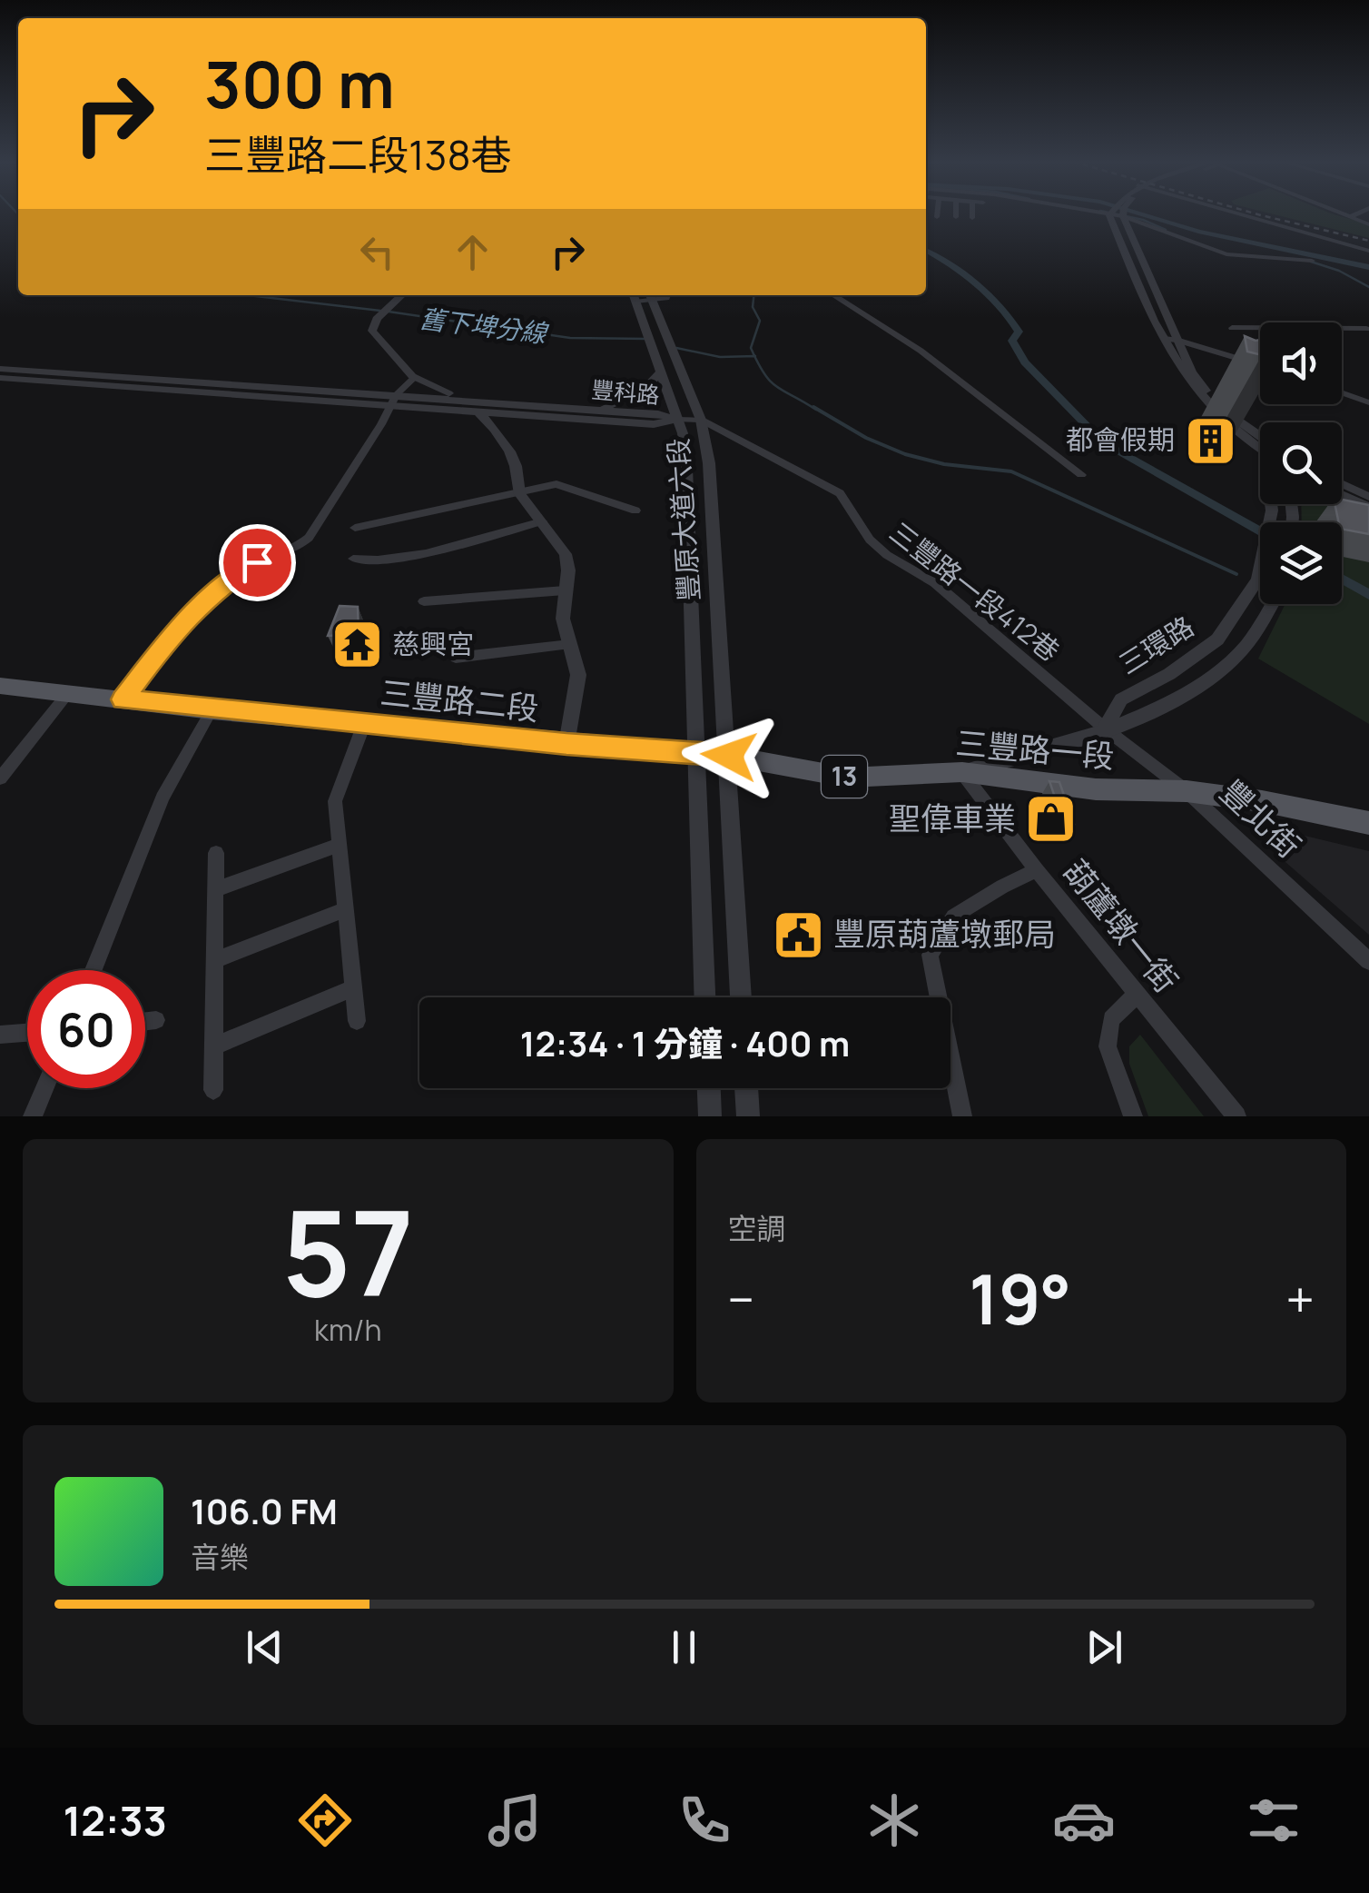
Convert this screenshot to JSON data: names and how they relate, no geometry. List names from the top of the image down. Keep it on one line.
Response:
{"streets":{"main road":["三豐路二段","三豐路一段","13"],"street":["豐科路","豐原大道六段","三豐路一段412巷","三環路","豐北街","葫蘆墩一街"]},"crossings":[["豐科路","豐原大道六段"],["豐科路","三豐路一段412巷"],["豐原大道六段","三豐路一段412巷"],["豐原大道六段","三豐路二段"],["豐原大道六段","三豐路一段"],["三豐路一段412巷","三環路"],["三豐路一段412巷","豐北街"],["三環路","三豐路一段"],["三環路","豐北街"],["三環路","葫蘆墩一街"],["三豐路二段","三豐路一段"],["三豐路一段","豐北街"],["三豐路一段","葫蘆墩一街"]],"water":["舊下埤分線"],"places":{"building":["都會假期"],"temple":["慈興宮"],"shop":["聖偉車業"],"public building":["豐原葫蘆墩郵局"]},"page":{"turn":["300 m","三豐路二段138巷"],"limit":"60","trip":"12:34 · 1 分鐘 · 400 m","tile":[["57","km/h"],"空調"],"heat":["−","19°","+"],"song":["106.0 FM","音樂"],"tabs":"12:33"}}
